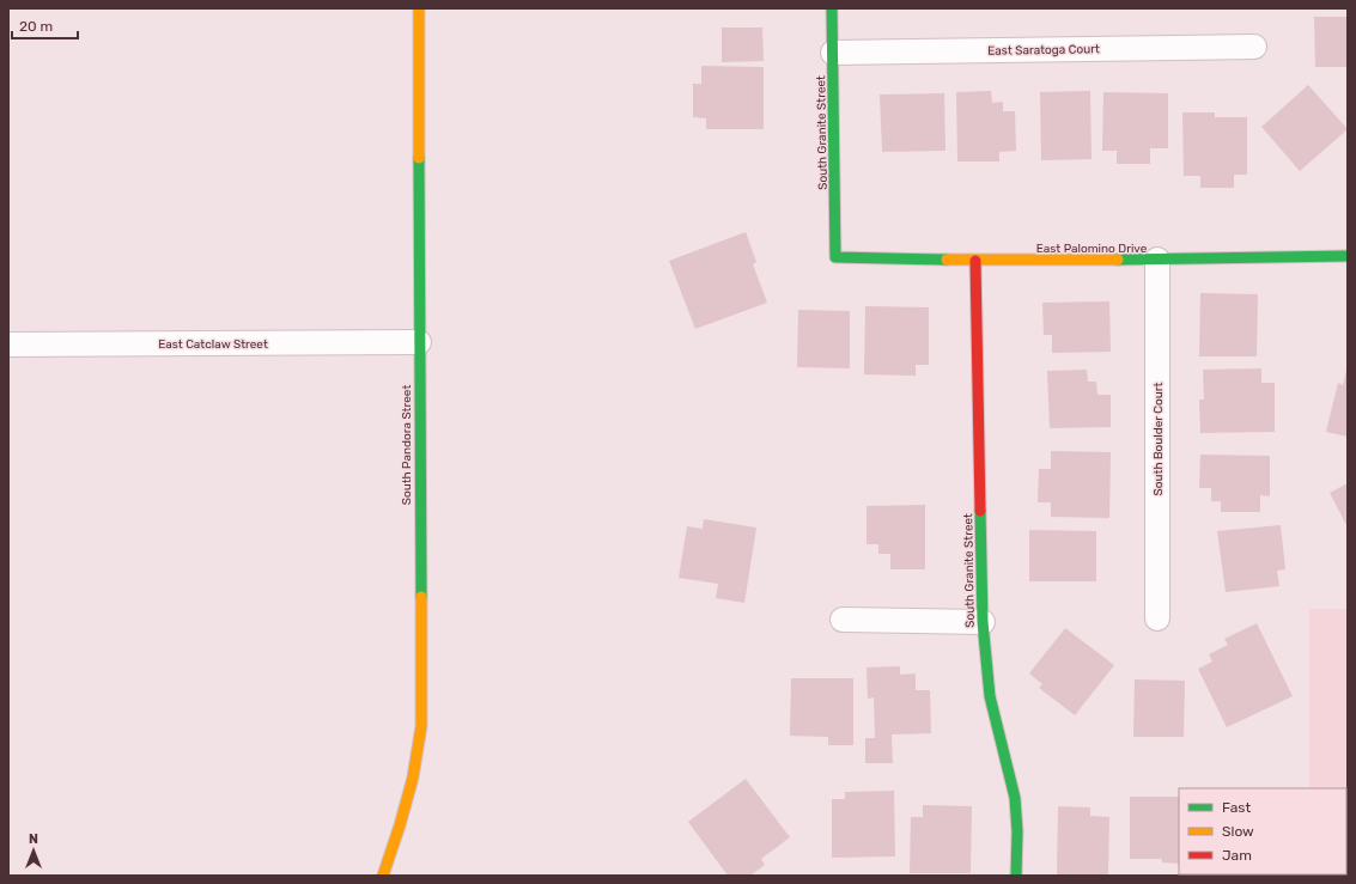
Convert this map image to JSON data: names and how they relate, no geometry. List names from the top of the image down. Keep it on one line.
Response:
{"streets":{"street":["East Saratoga Court","South Granite Street","East Palomino Drive","East Catclaw Street","South Boulder Court","South Pandora Street"]},"crossings":[["East Saratoga Court","South Granite Street"],["South Granite Street","East Palomino Drive"],["East Palomino Drive","South Boulder Court"],["East Catclaw Street","South Pandora Street"]],"legend":["Fast","Slow","Jam"],"scale_bar":"20 m","north":"top"}
